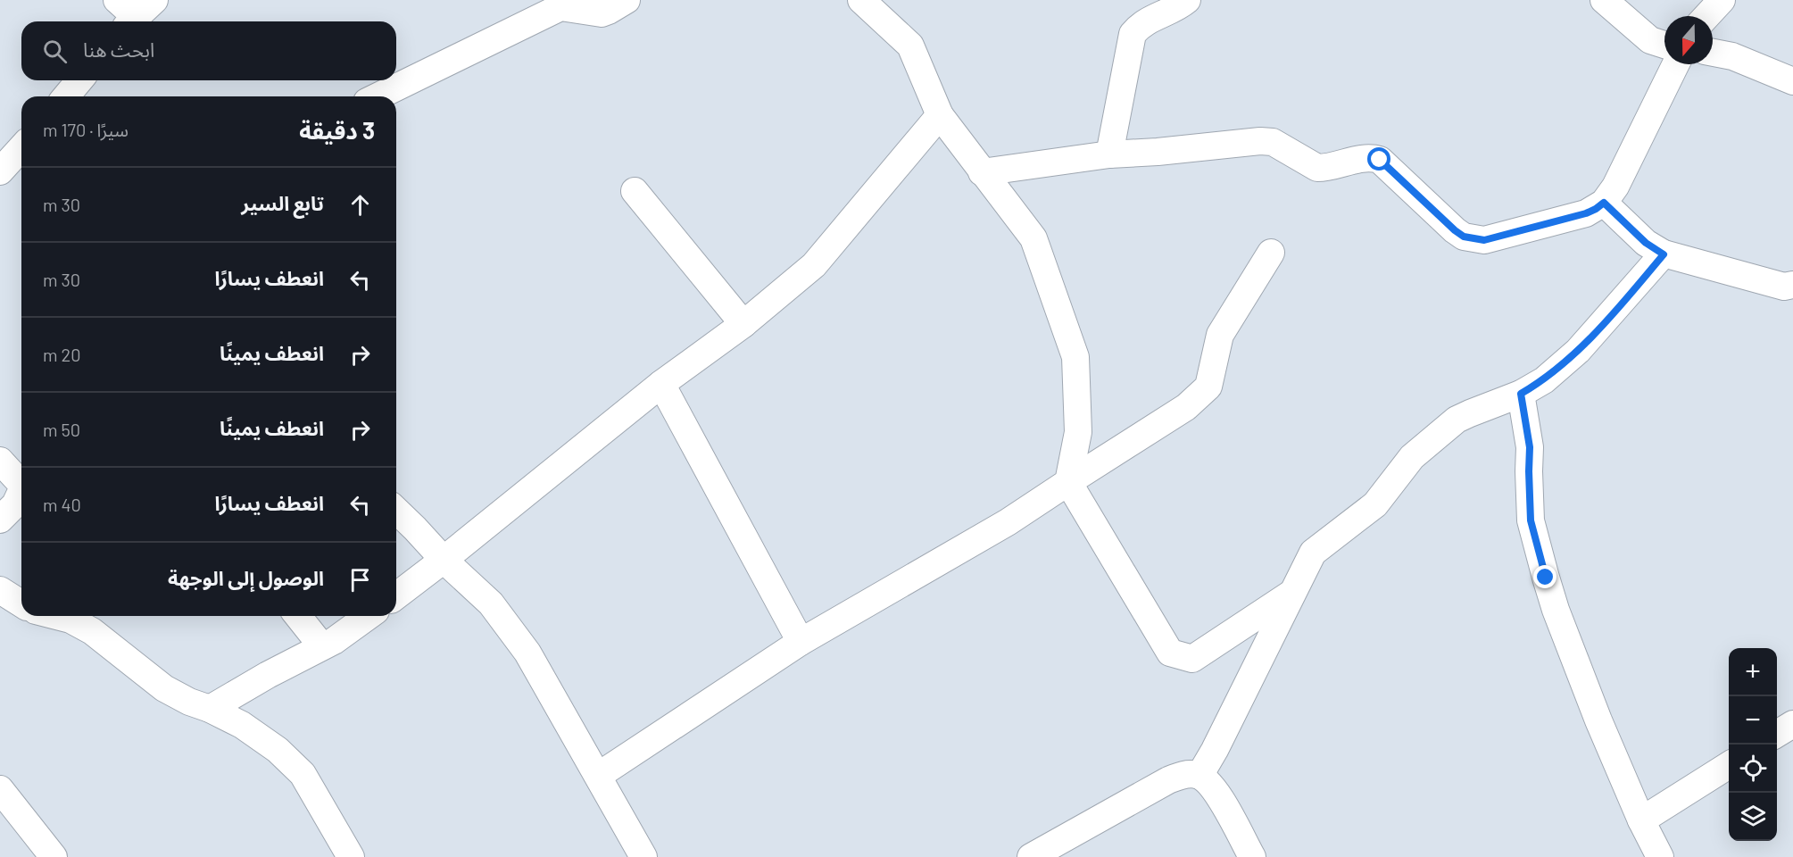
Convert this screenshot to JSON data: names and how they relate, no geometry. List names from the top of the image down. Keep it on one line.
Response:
{"north":"bottom","page":{"search":"ابحث هنا","heading":["3 دقيقة","سيرًا · 170 m"],"list":[["تابع السير","30 m"],["انعطف يسارًا","30 m"],["انعطف يمينًا","20 m"],["انعطف يمينًا","50 m"],["انعطف يسارًا","40 m"],"الوصول إلى الوجهة"],"map_buttons":["+","−"]}}
